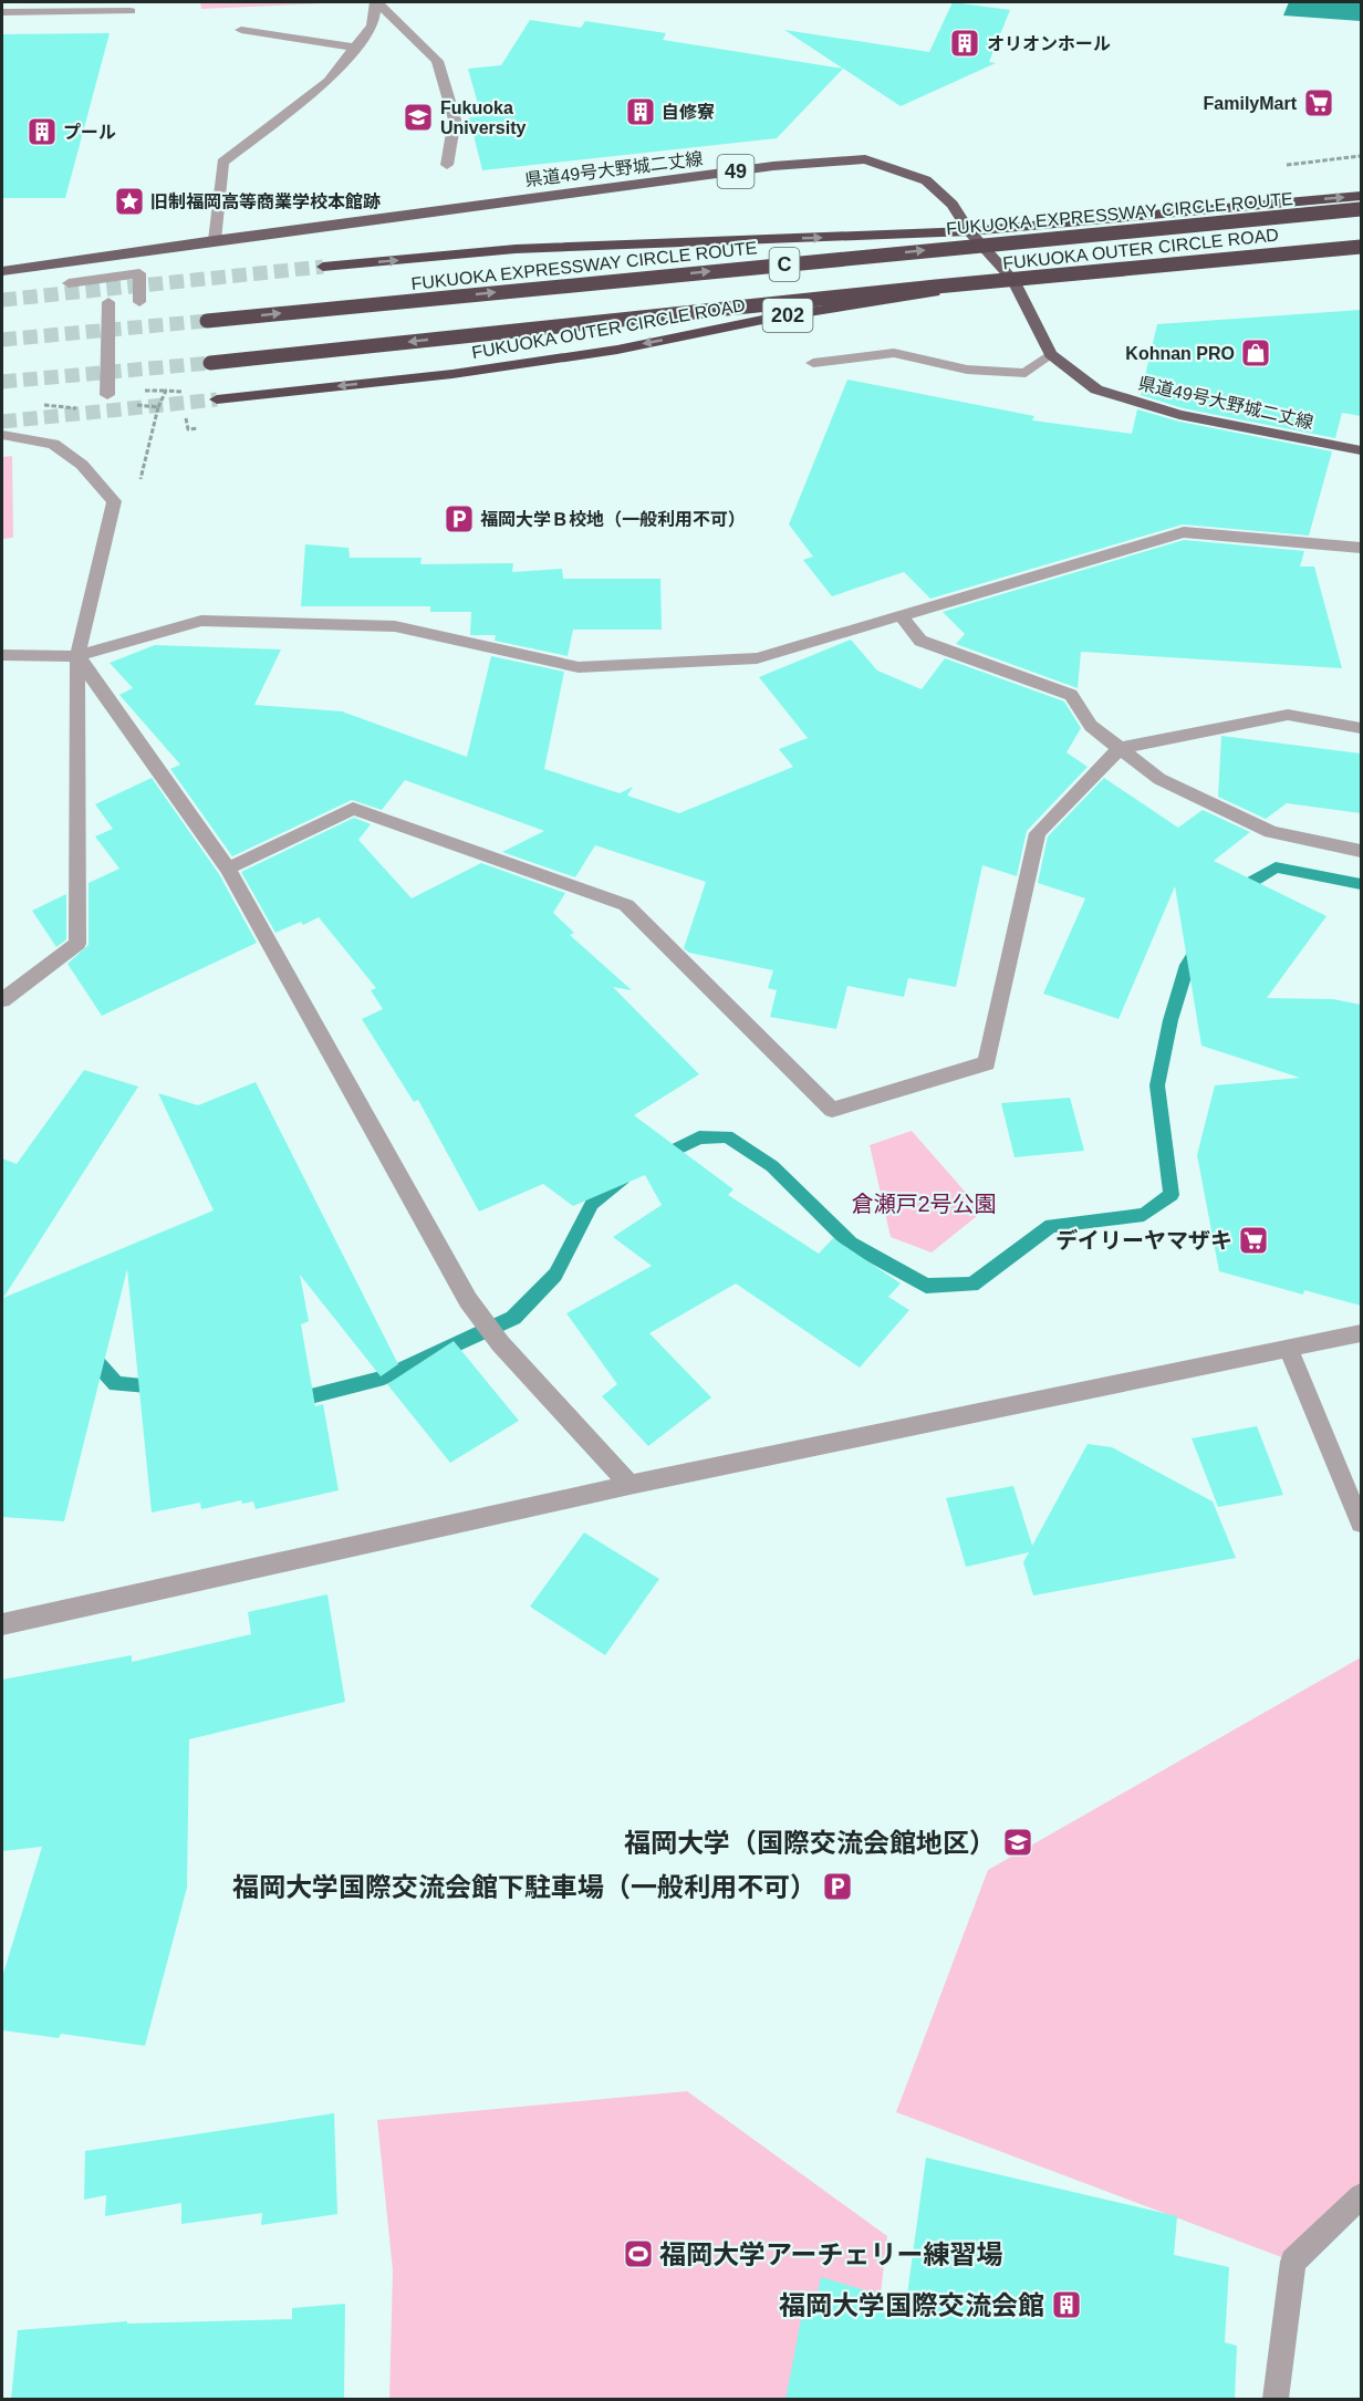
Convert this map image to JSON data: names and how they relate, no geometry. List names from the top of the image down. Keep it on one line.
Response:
{"streets":{"highway":["FUKUOKA EXPRESSWAY CIRCLE ROUTE","FUKUOKA OUTER CIRCLE ROAD","C","202"],"main road":["県道49号大野城二丈線","49"]},"crossings":[["県道49号大野城二丈線","FUKUOKA OUTER CIRCLE ROAD"],["県道49号大野城二丈線","C"],["FUKUOKA OUTER CIRCLE ROAD","C"]],"parks":["倉瀬戸2号公園"],"places":{"building":["オリオンホール","自修寮","プール","福岡大学国際交流会館"],"supermarket":["FamilyMart","デイリーヤマザキ"],"school or university":["Fukuoka University","福岡大学（国際交流会館地区）"],"place":["旧制福岡高等商業学校本館跡"],"shop":["Kohnan PRO"],"parking":["福岡大学Ｂ校地（一般利用不可）","福岡大学国際交流会館下駐車場（一般利用不可）"],"sports":["福岡大学アーチェリー練習場"]}}
